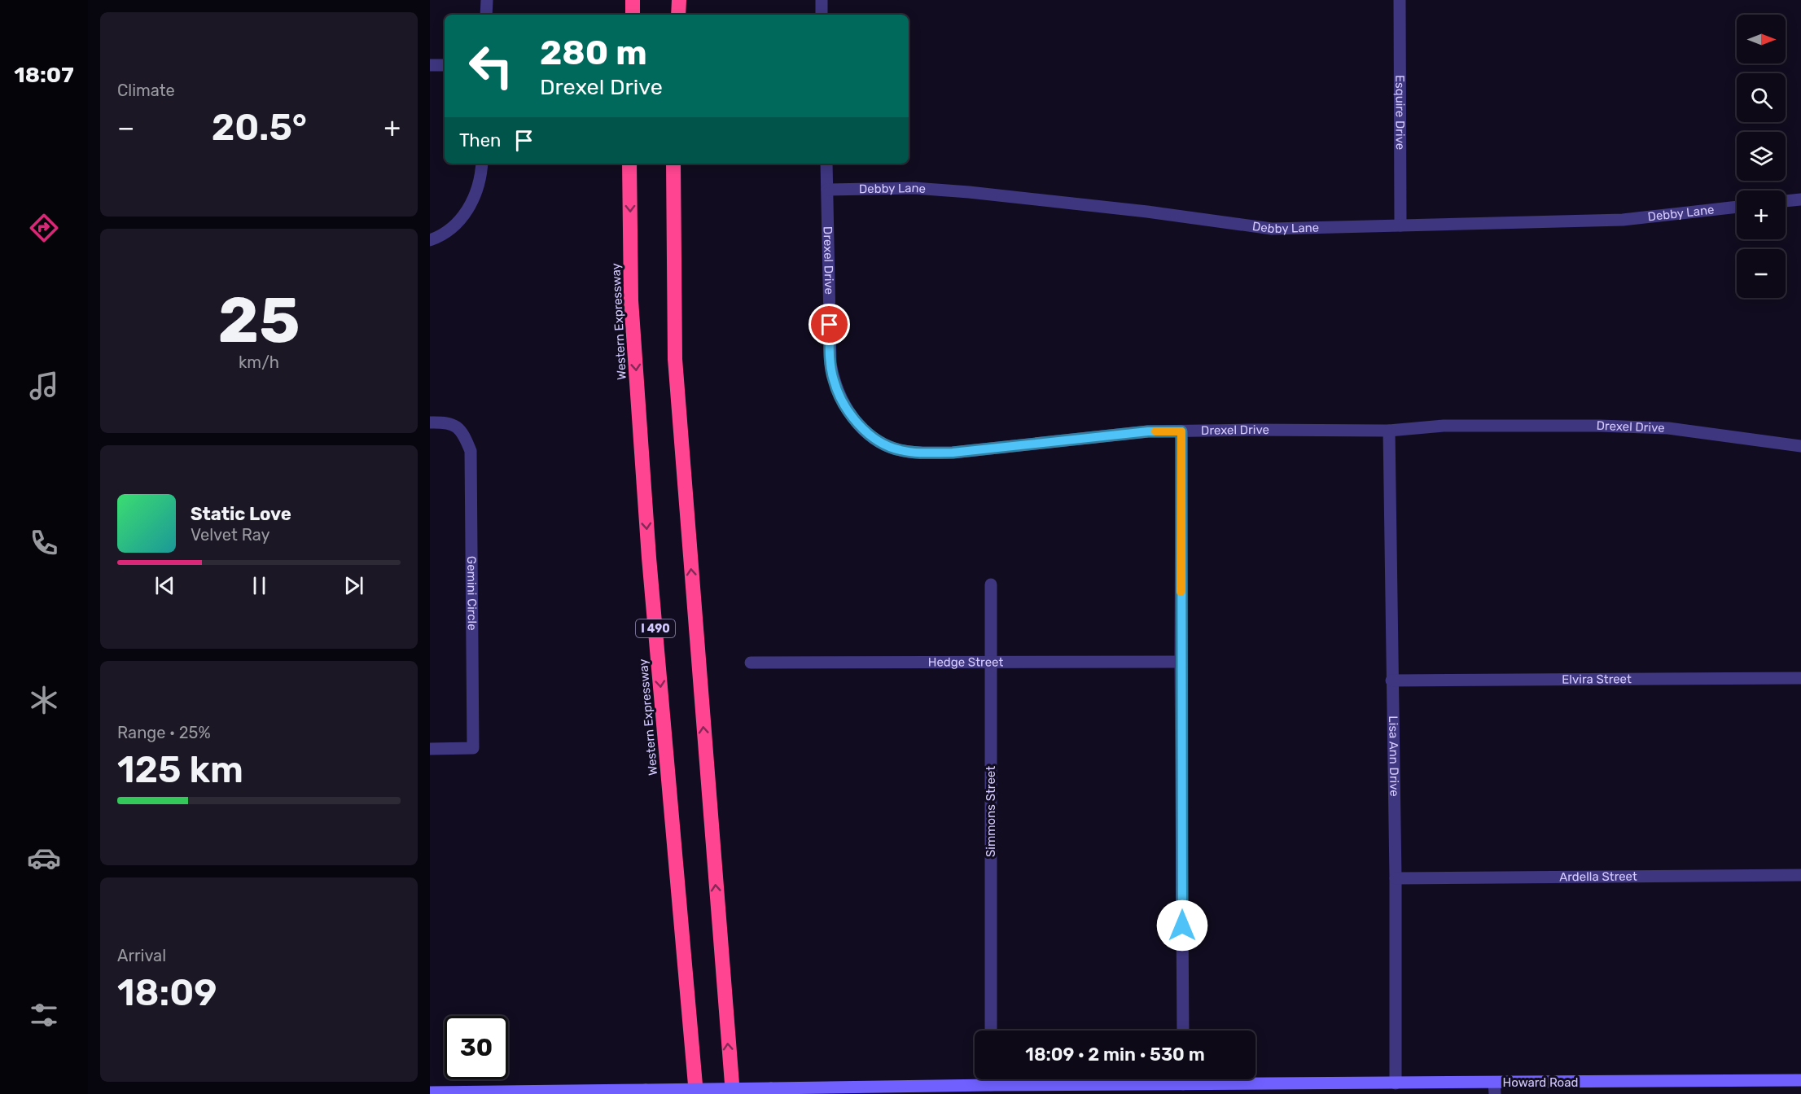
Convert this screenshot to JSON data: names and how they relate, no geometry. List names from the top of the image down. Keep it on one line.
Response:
{"streets":{"highway":["Western Expressway","I 490"],"main road":["Howard Road"],"street":["Esquire Drive","Debby Lane","Drexel Drive","Gemini Circle","Hedge Street","Elvira Street","Lisa Ann Drive","Simmons Street","Ardella Street"]},"crossings":[["Esquire Drive","Debby Lane"],["Debby Lane","Drexel Drive"],["Drexel Drive","Lisa Ann Drive"],["Hedge Street","Simmons Street"],["Elvira Street","Lisa Ann Drive"],["Lisa Ann Drive","Ardella Street"],["Lisa Ann Drive","Howard Road"]],"north":"right","page":{"tabs":"18:07","tile":["Climate",["25","km/h"],["Range · 25%","125 km"],["Arrival","18:09"]],"map_buttons":["+","−"],"turn":["280 m","Drexel Drive"],"heat":["−","20.5°","+"],"then":"Then","song":["Static Love","Velvet Ray"],"limit":"30","trip":"18:09 · 2 min · 530 m"}}
